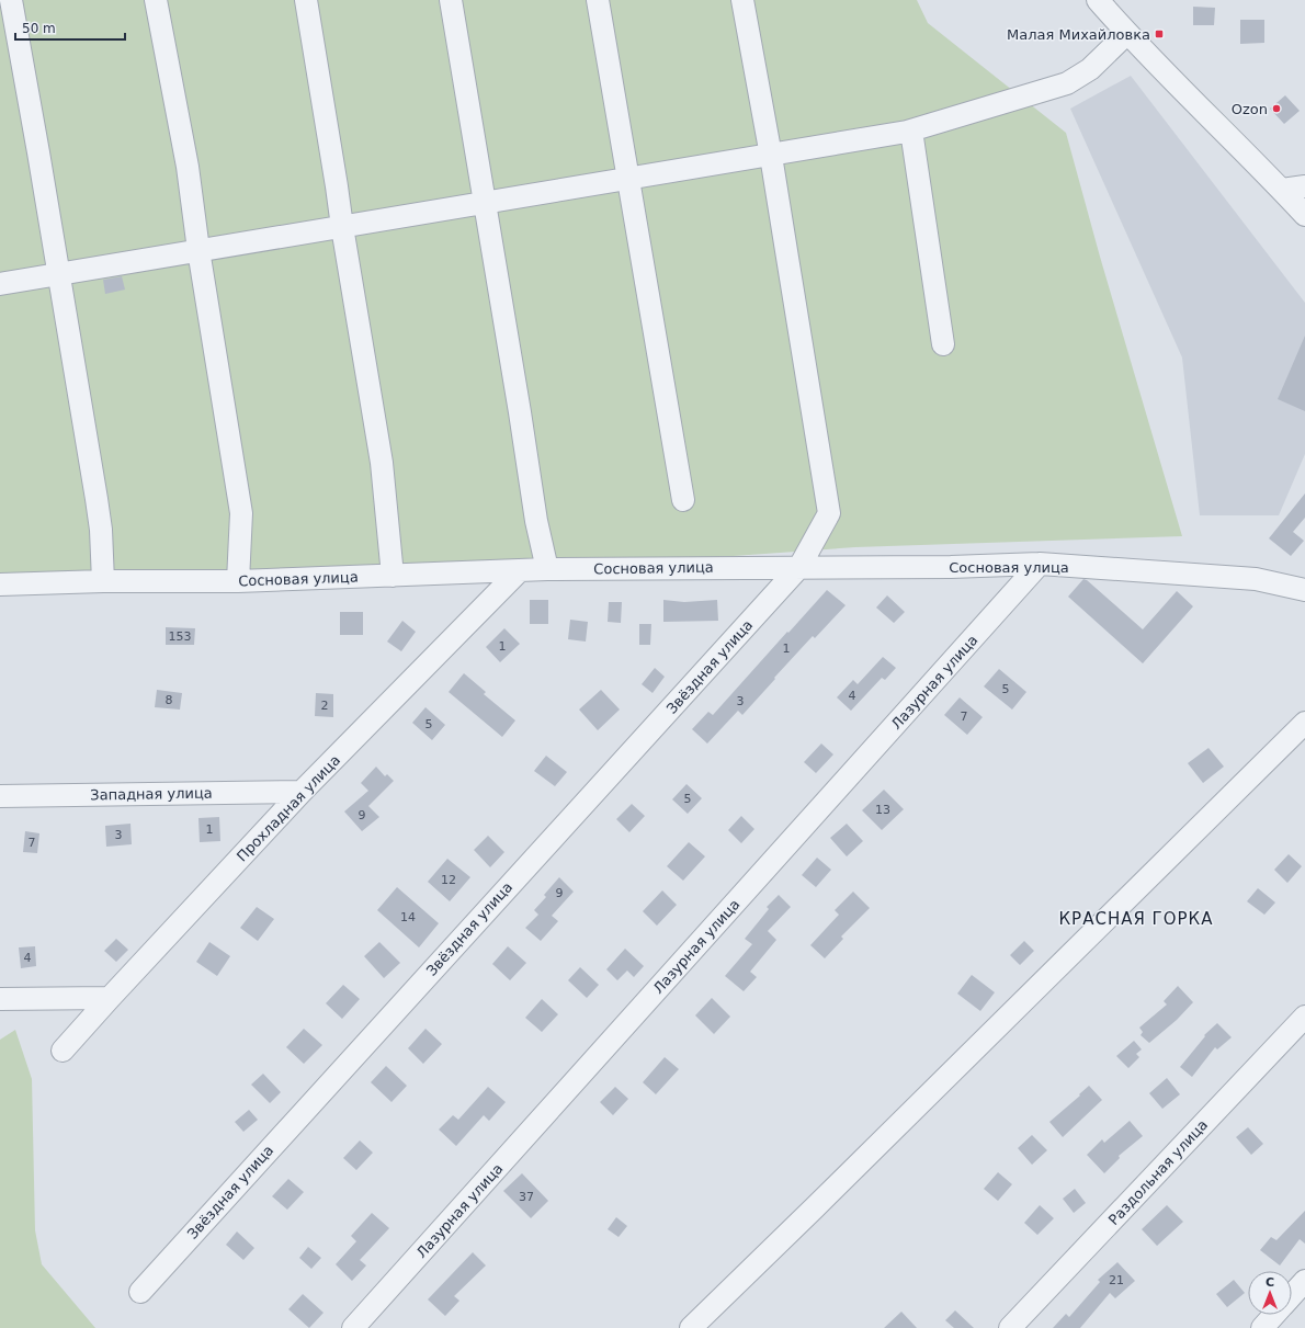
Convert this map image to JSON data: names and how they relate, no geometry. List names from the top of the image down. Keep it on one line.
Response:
{"streets":{"street":["Сосновая улица","Звёздная улица","Лазурная улица","Западная улица","Прохладная улица","Раздольная улица"]},"crossings":[["Сосновая улица","Звёздная улица"],["Сосновая улица","Лазурная улица"],["Сосновая улица","Прохладная улица"],["Западная улица","Прохладная улица"]],"districts":["КРАСНАЯ ГОРКА"],"places":{"transit":["Малая Михайловка"],"other":["Ozon"]},"house_numbers":["153","1","1","5","4","8","3","2","7","5","5","13","9","1","3","7","12","9","14","4","37","21"],"scale_bar":"50 m","north":"top"}
